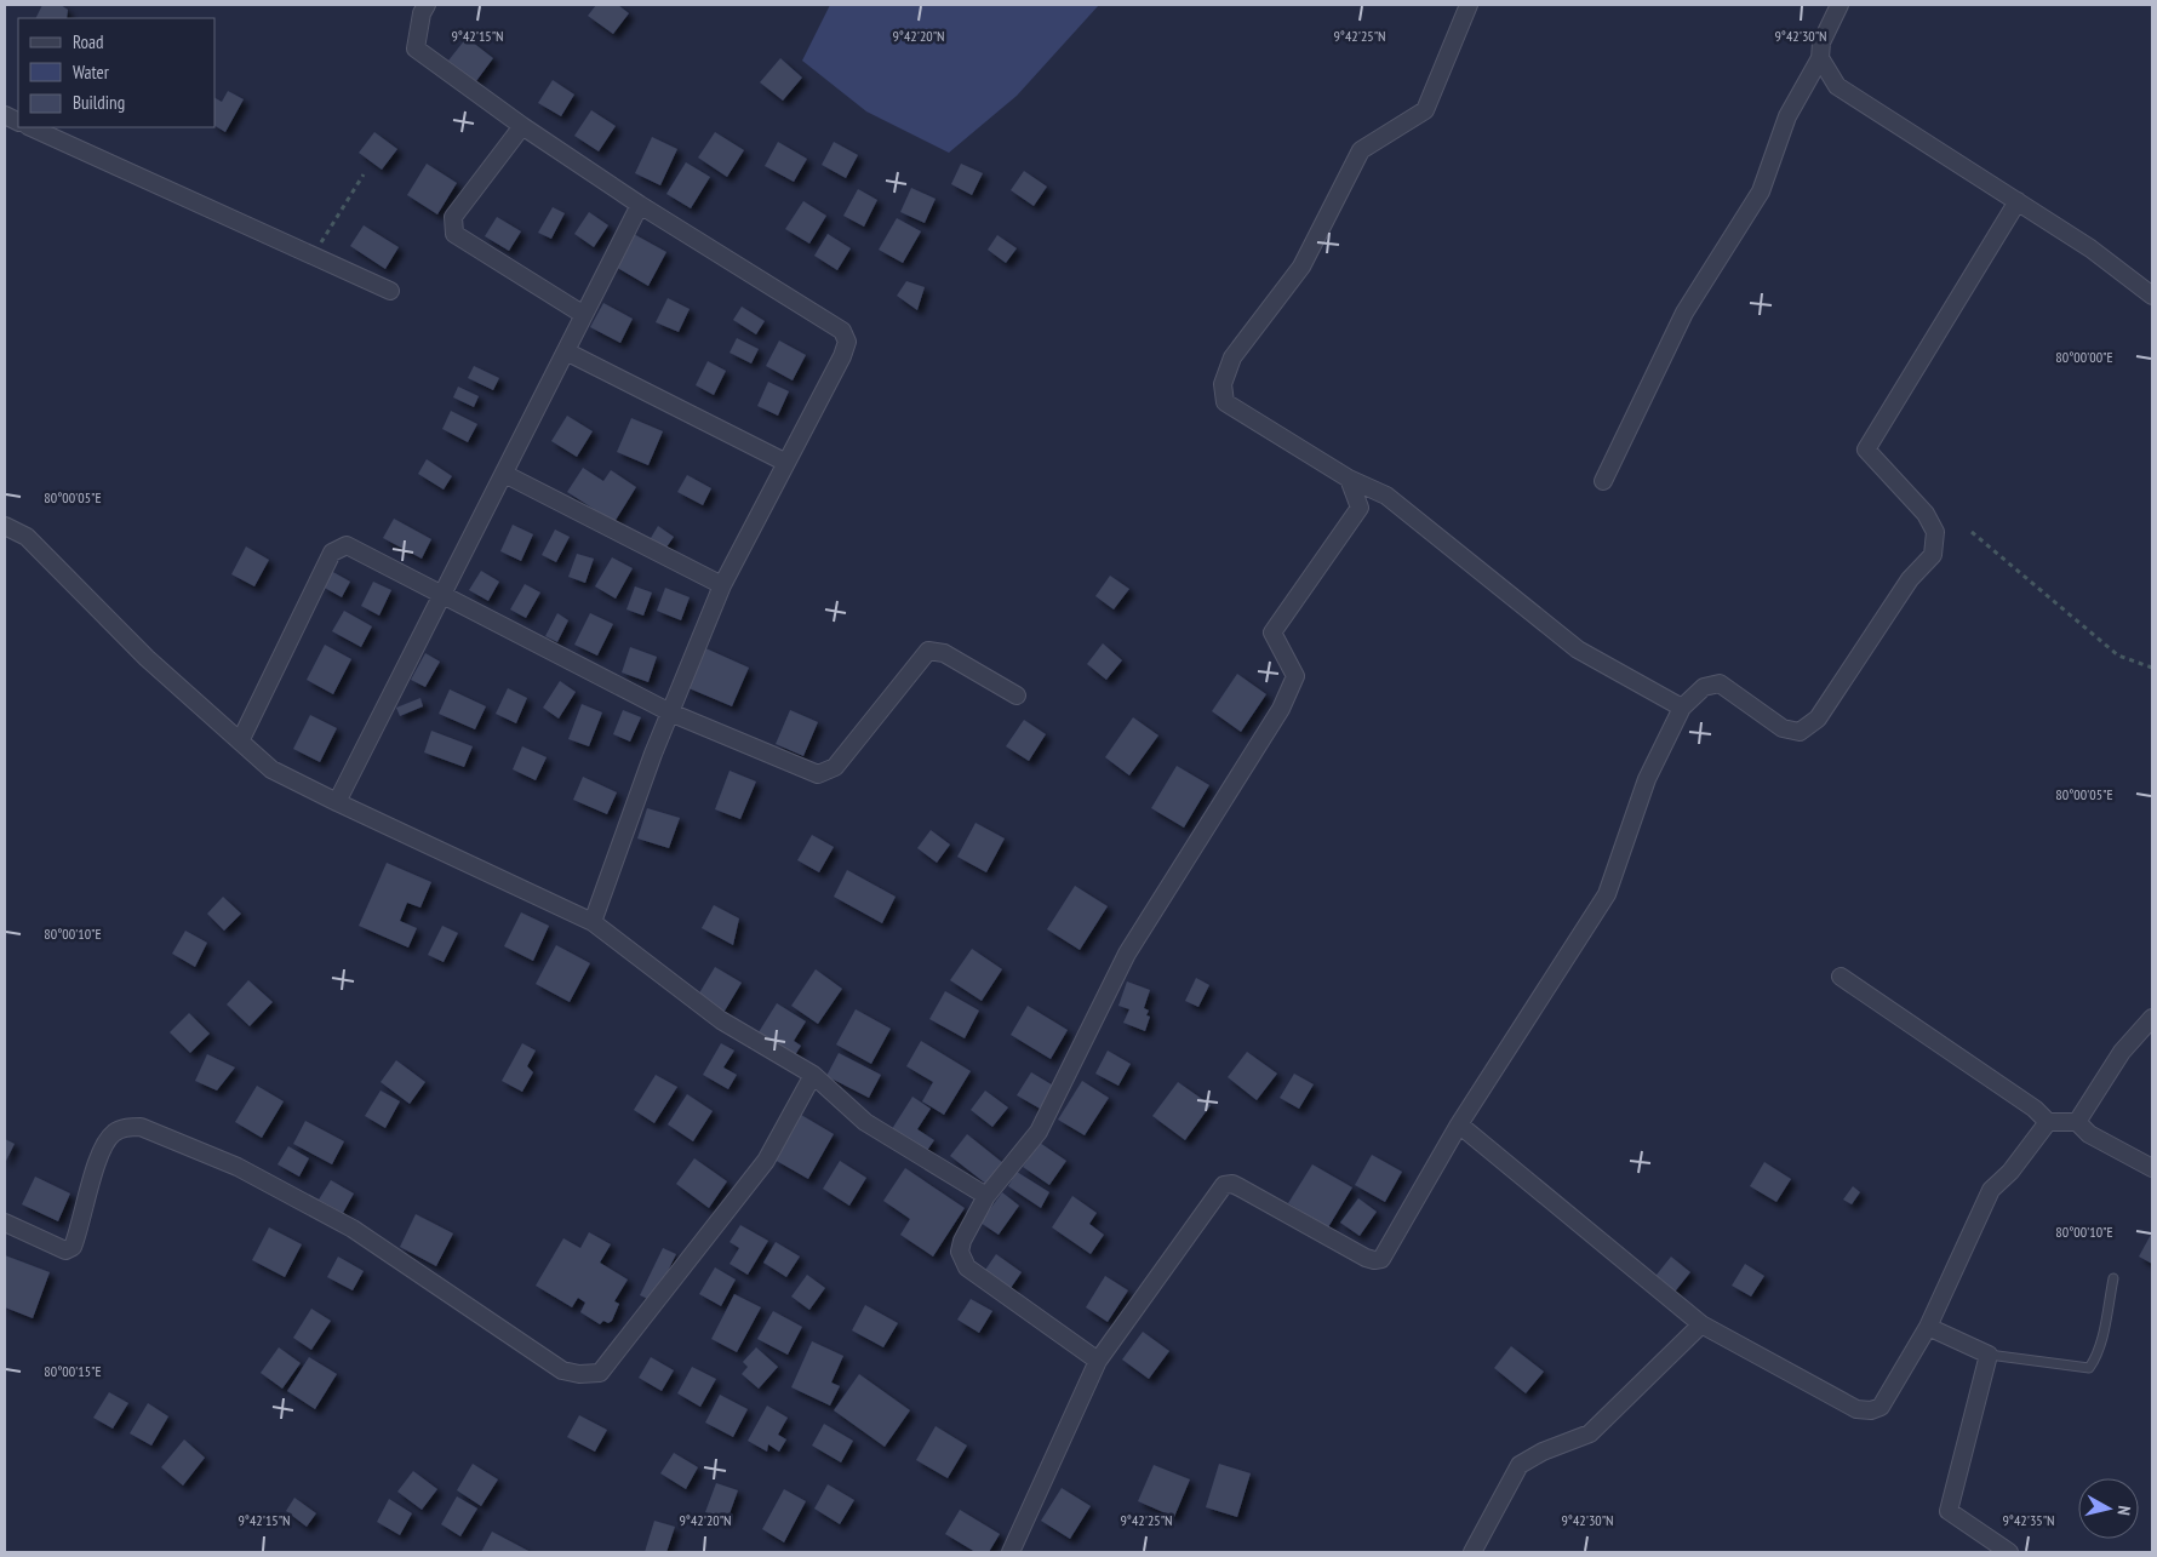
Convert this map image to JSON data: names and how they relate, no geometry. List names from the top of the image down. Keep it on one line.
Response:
{"legend":["Road","Water","Building"],"north":"right","coordinates":["9°42'15\"N","9°42'20\"N","9°42'25\"N","9°42'30\"N","80°00'00\"E","80°00'05\"E","80°00'10\"E","80°00'15\"E","9°42'35\"N"]}
